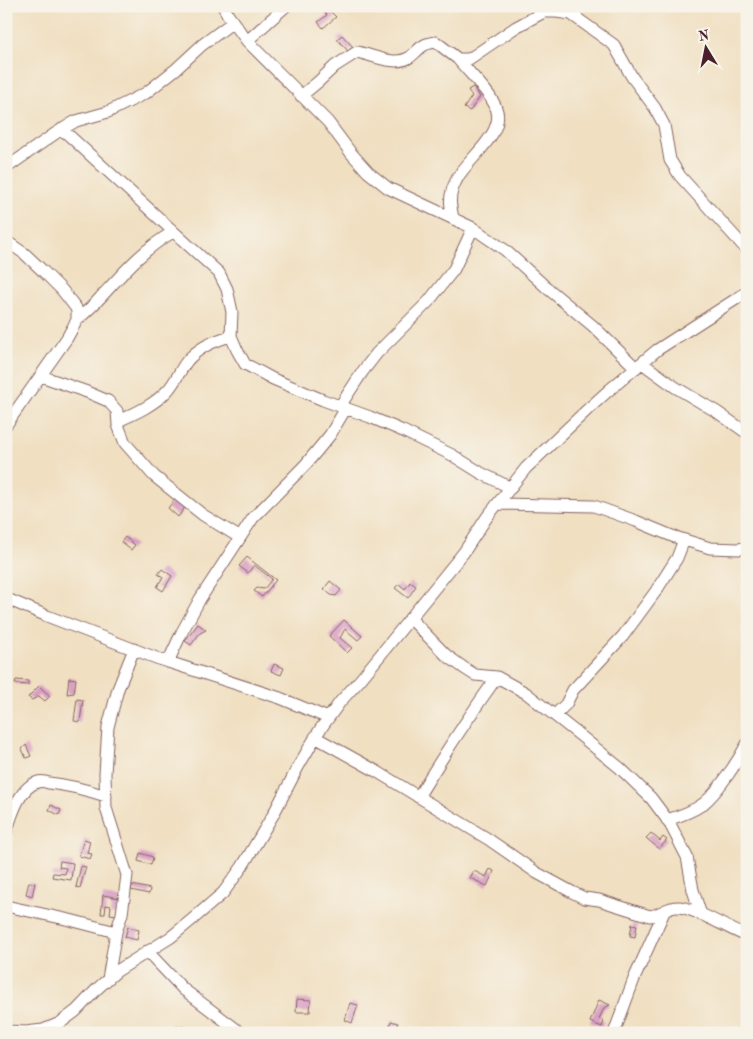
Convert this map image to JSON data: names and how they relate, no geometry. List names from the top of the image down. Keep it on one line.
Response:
{"north":"top"}
